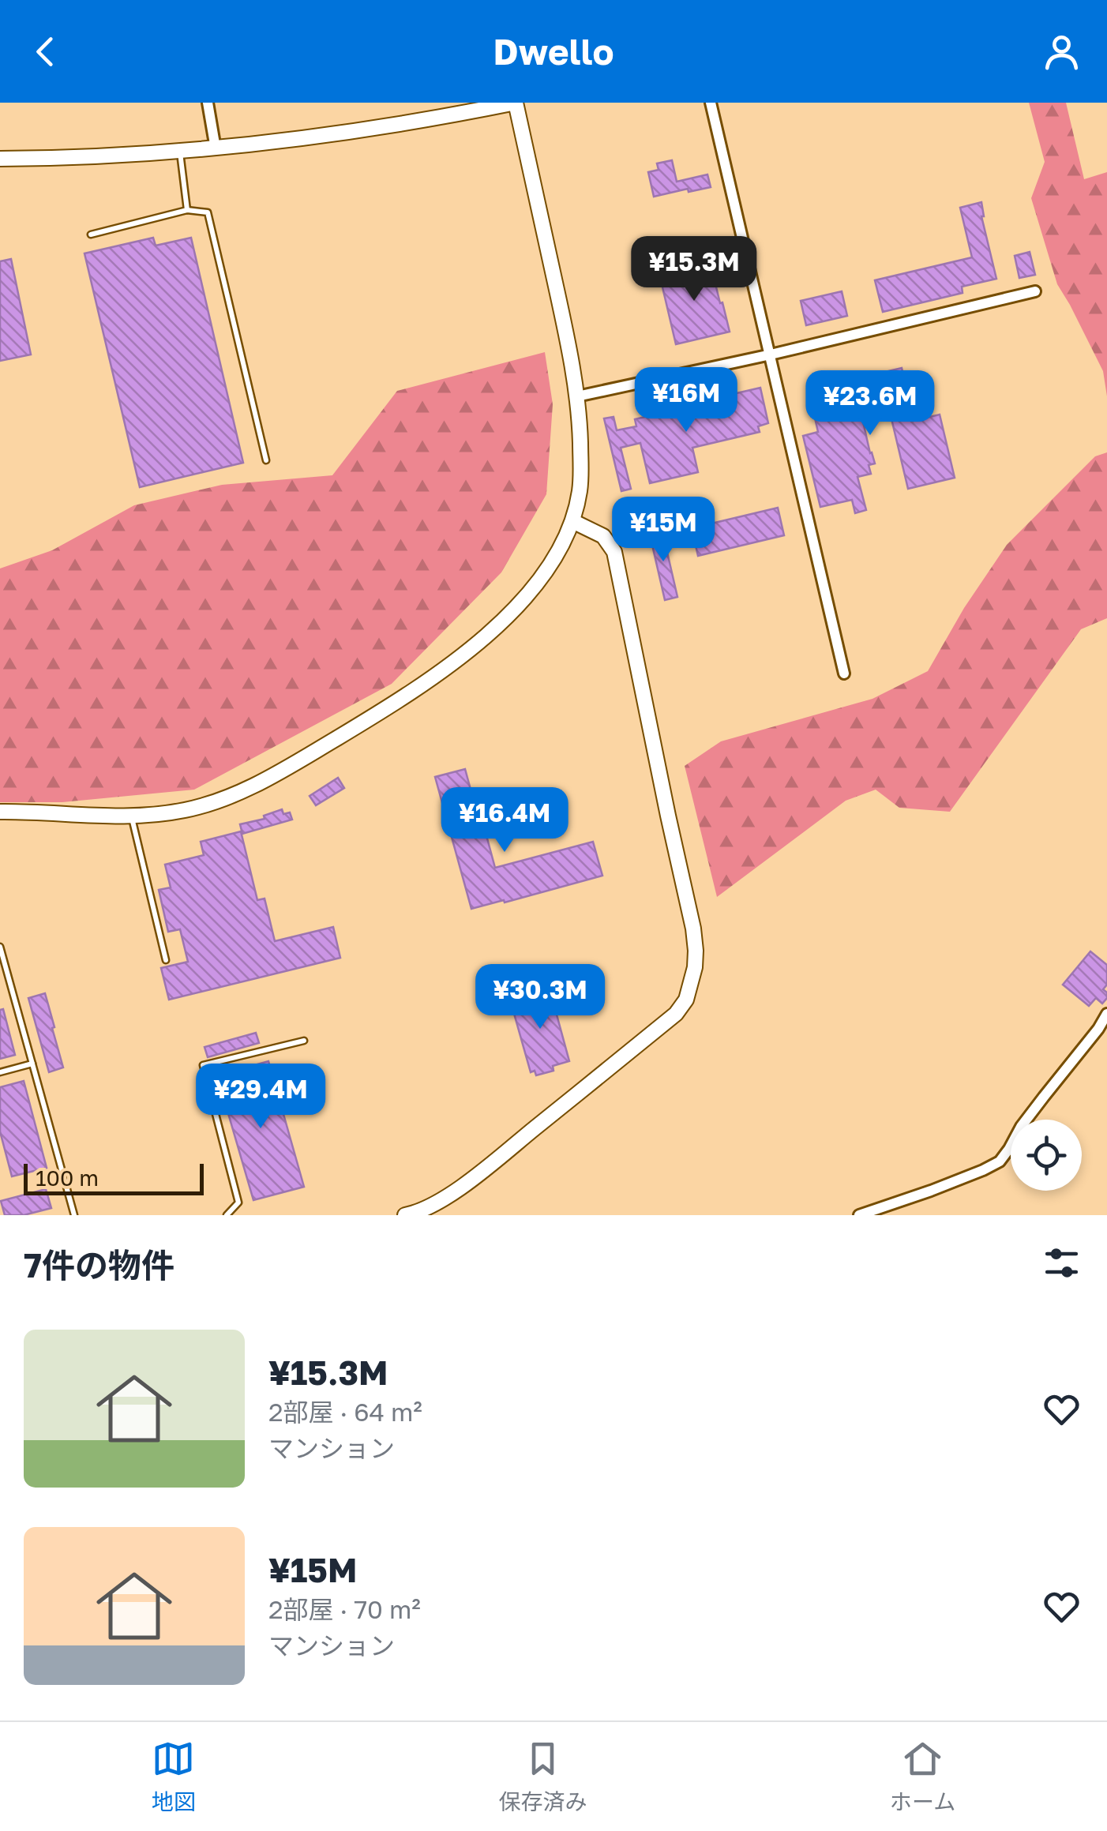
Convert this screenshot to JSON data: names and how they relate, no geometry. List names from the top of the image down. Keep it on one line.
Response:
{"scale_bar":"100 m","page":{"header":"Dwello","price":["¥15.3M","¥16M","¥23.6M","¥15M","¥16.4M","¥30.3M","¥29.4M"],"scale":"100 m","heading":"7件の物件","list":[{"name":"¥15.3M","note":"2部屋 · 64 m² · マンション"},{"name":"¥15M","note":"2部屋 · 70 m² · マンション"}],"tabs":["地図","保存済み","ホーム"]}}
